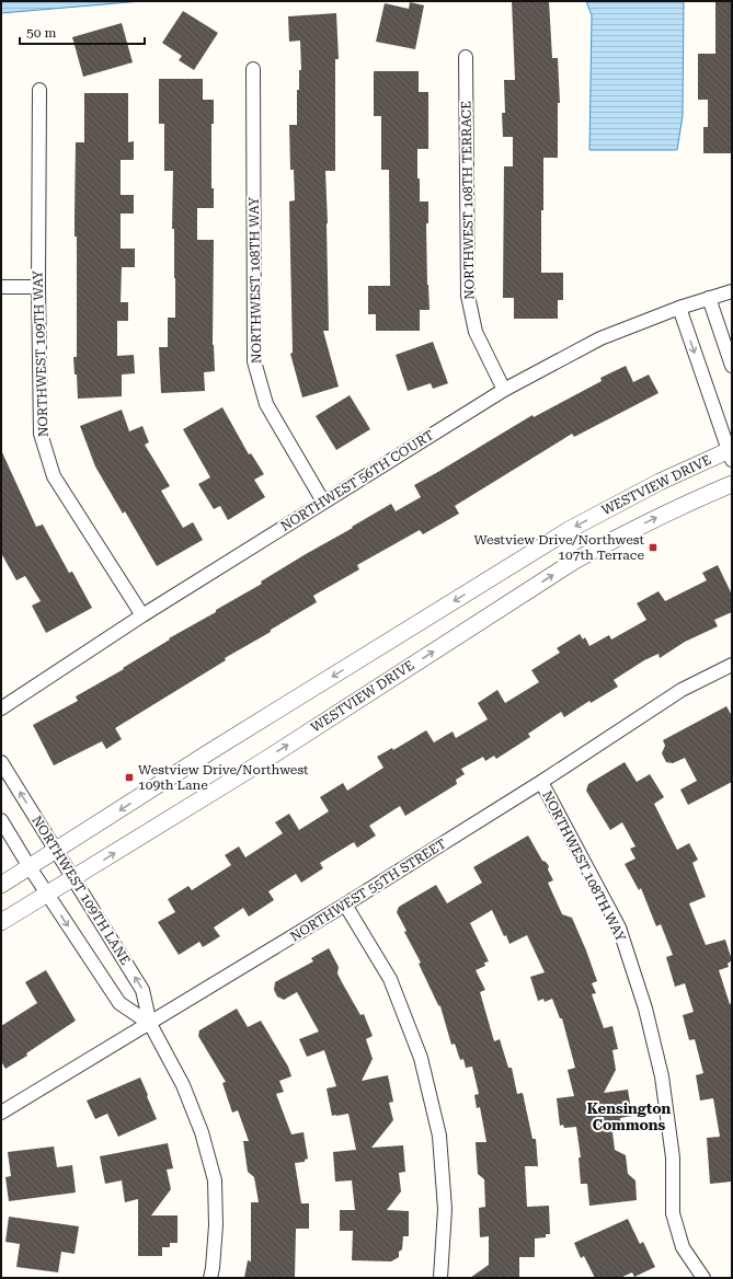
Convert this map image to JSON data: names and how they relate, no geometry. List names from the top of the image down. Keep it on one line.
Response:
{"streets":{"street":["NORTHWEST 108TH TERRACE","NORTHWEST 108TH WAY","NORTHWEST 109TH WAY","NORTHWEST 56TH COURT","WESTVIEW DRIVE","NORTHWEST 109TH LANE","NORTHWEST 55TH STREET"]},"crossings":[["NORTHWEST 108TH TERRACE","NORTHWEST 56TH COURT"],["NORTHWEST 108TH WAY","NORTHWEST 56TH COURT"],["NORTHWEST 108TH WAY","NORTHWEST 55TH STREET"],["NORTHWEST 109TH WAY","NORTHWEST 56TH COURT"],["WESTVIEW DRIVE","NORTHWEST 109TH LANE"],["NORTHWEST 109TH LANE","NORTHWEST 55TH STREET"]],"districts":["Kensington Commons"],"places":{"transit":["Westview Drive/Northwest 107th Terrace","Westview Drive/Northwest 109th Lane"]},"scale_bar":"50 m"}
